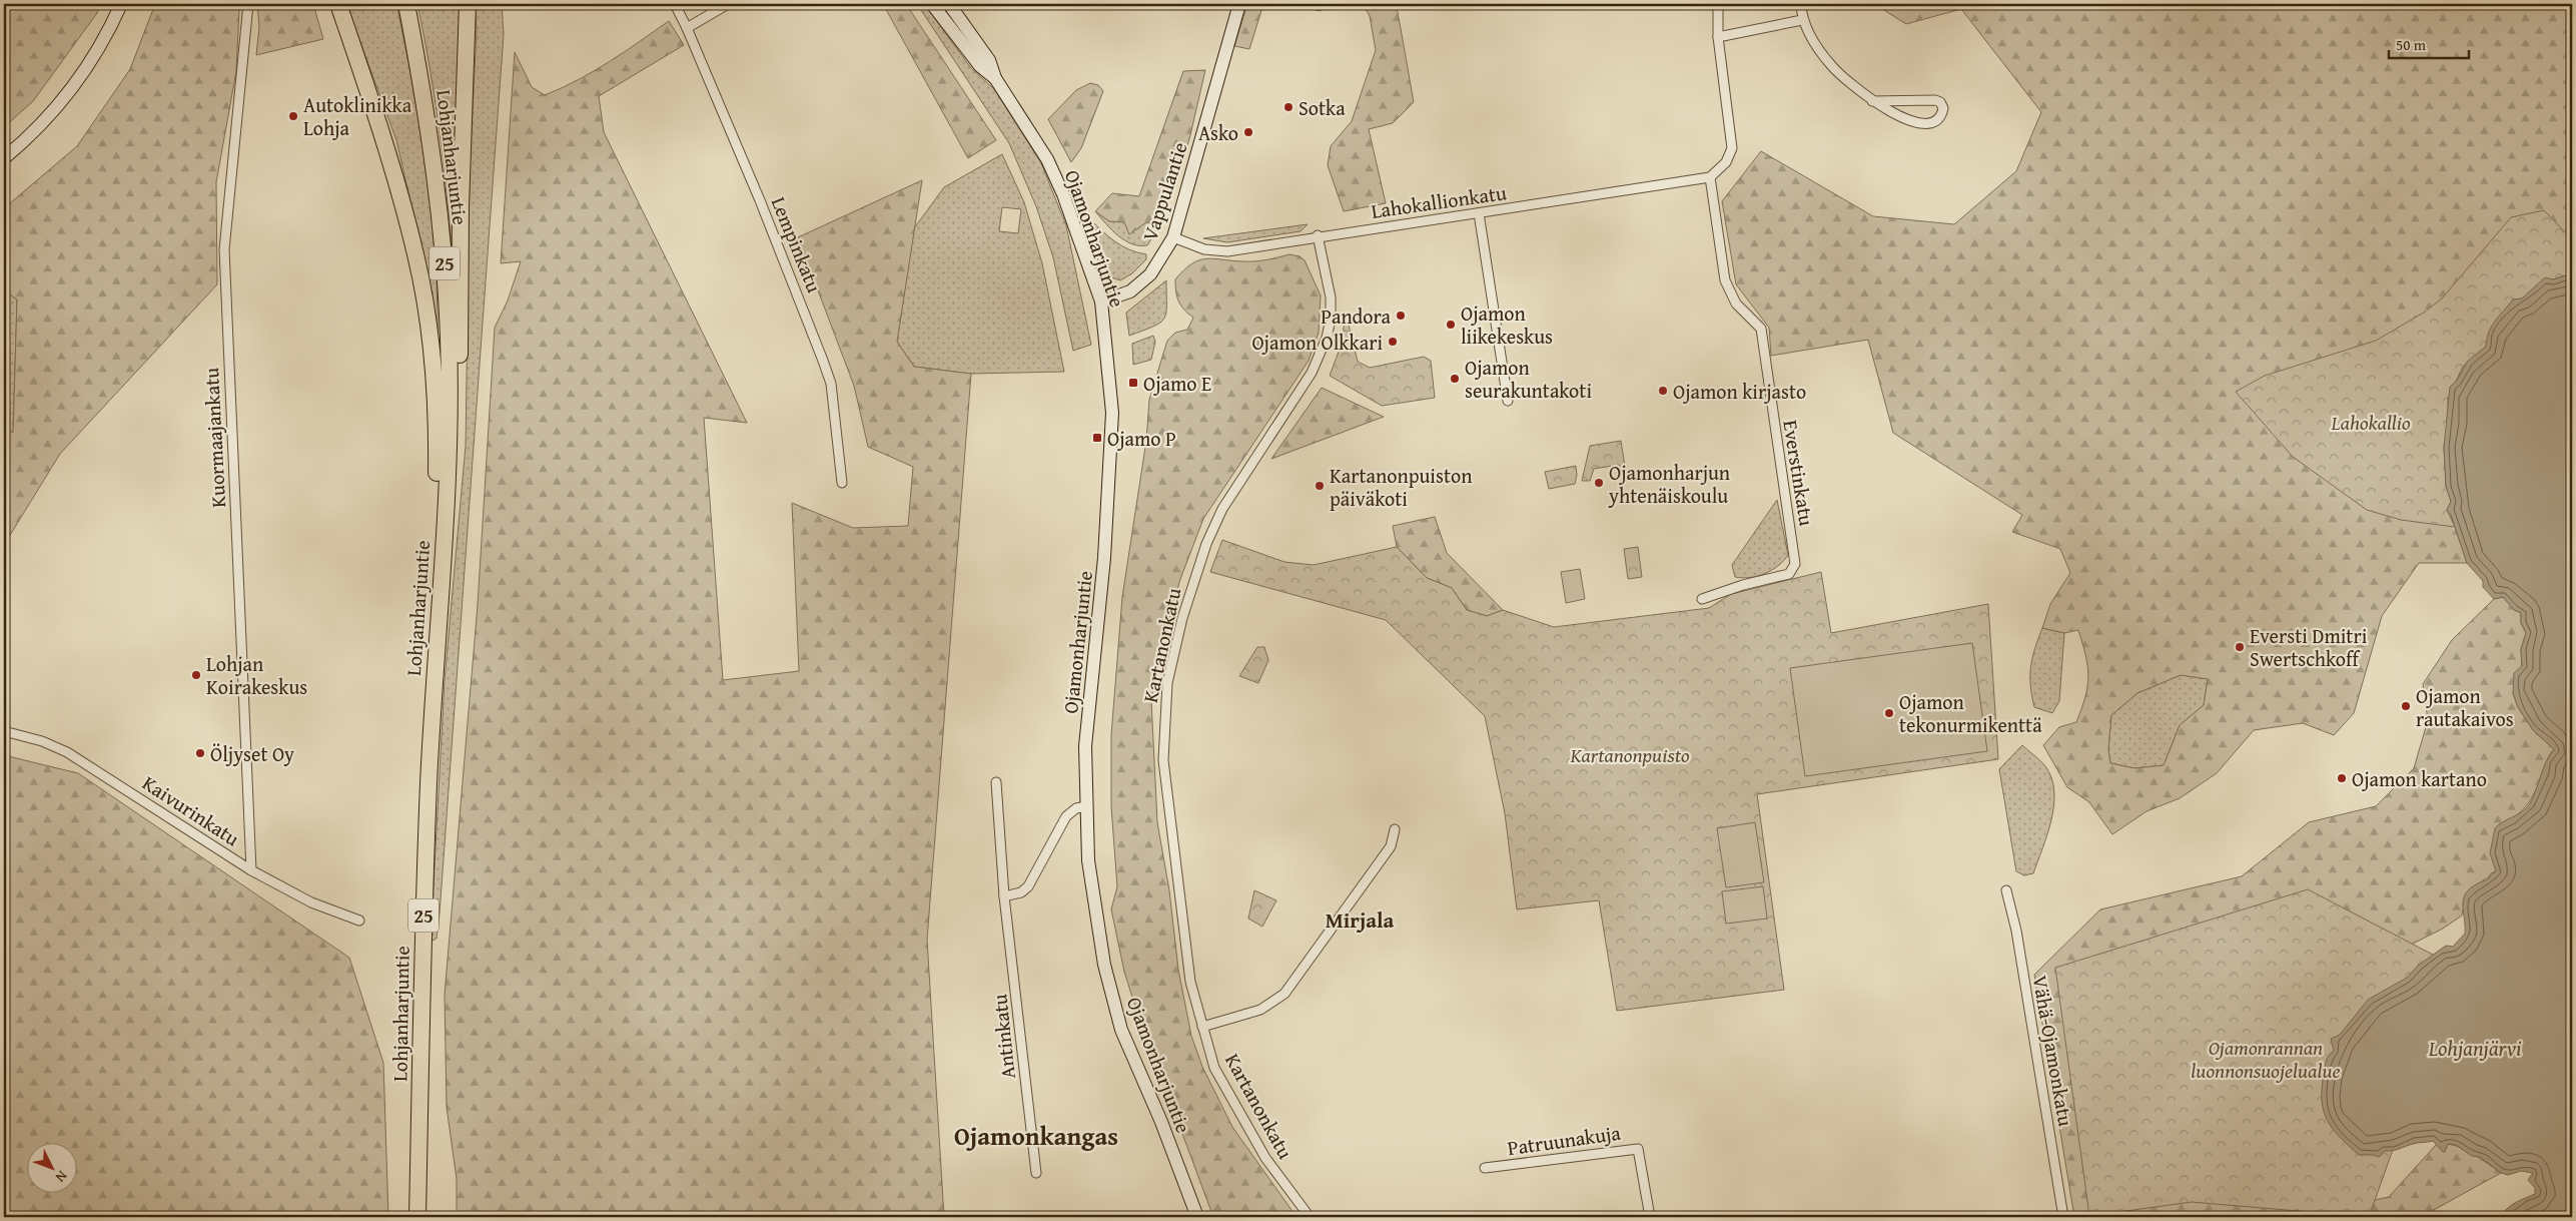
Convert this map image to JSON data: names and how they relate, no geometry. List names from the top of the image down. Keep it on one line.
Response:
{"streets":{"highway":["Lohjanharjuntie","25"],"main road":["Vappulantie","Ojamonharjuntie"],"street":["Lahokallionkatu","Lempinkatu","Kuormaajankatu","Everstinkatu","Kartanonkatu","Kaivurinkatu","Antinkatu","Vähä-Ojamonkatu","Patruunakuja"]},"crossings":[["Vappulantie","Lahokallionkatu"],["Vappulantie","Ojamonharjuntie"],["Lahokallionkatu","Everstinkatu"],["Lahokallionkatu","Kartanonkatu"],["Kuormaajankatu","Kaivurinkatu"]],"districts":["Mirjala","Ojamonkangas"],"water":["Lohjanjärvi"],"parks":["Lahokallio","Kartanonpuisto","Ojamonrannan luonnonsuojelualue"],"places":{"other":["Sotka","Autoklinikka Lohja","Asko","Pandora","Ojamon liikekeskus","Ojamon Olkkari","Ojamon seurakuntakoti","Ojamon kirjasto","Ojamonharjun yhtenäiskoulu","Kartanonpuiston päiväkoti","Eversti Dmitri Swertschkoff","Lohjan Koirakeskus","Ojamon rautakaivos","Ojamon tekonurmikenttä","Öljyset Oy","Ojamon kartano"],"transit":["Ojamo E","Ojamo P"]},"scale_bar":"50 m","north":"bottom right"}
